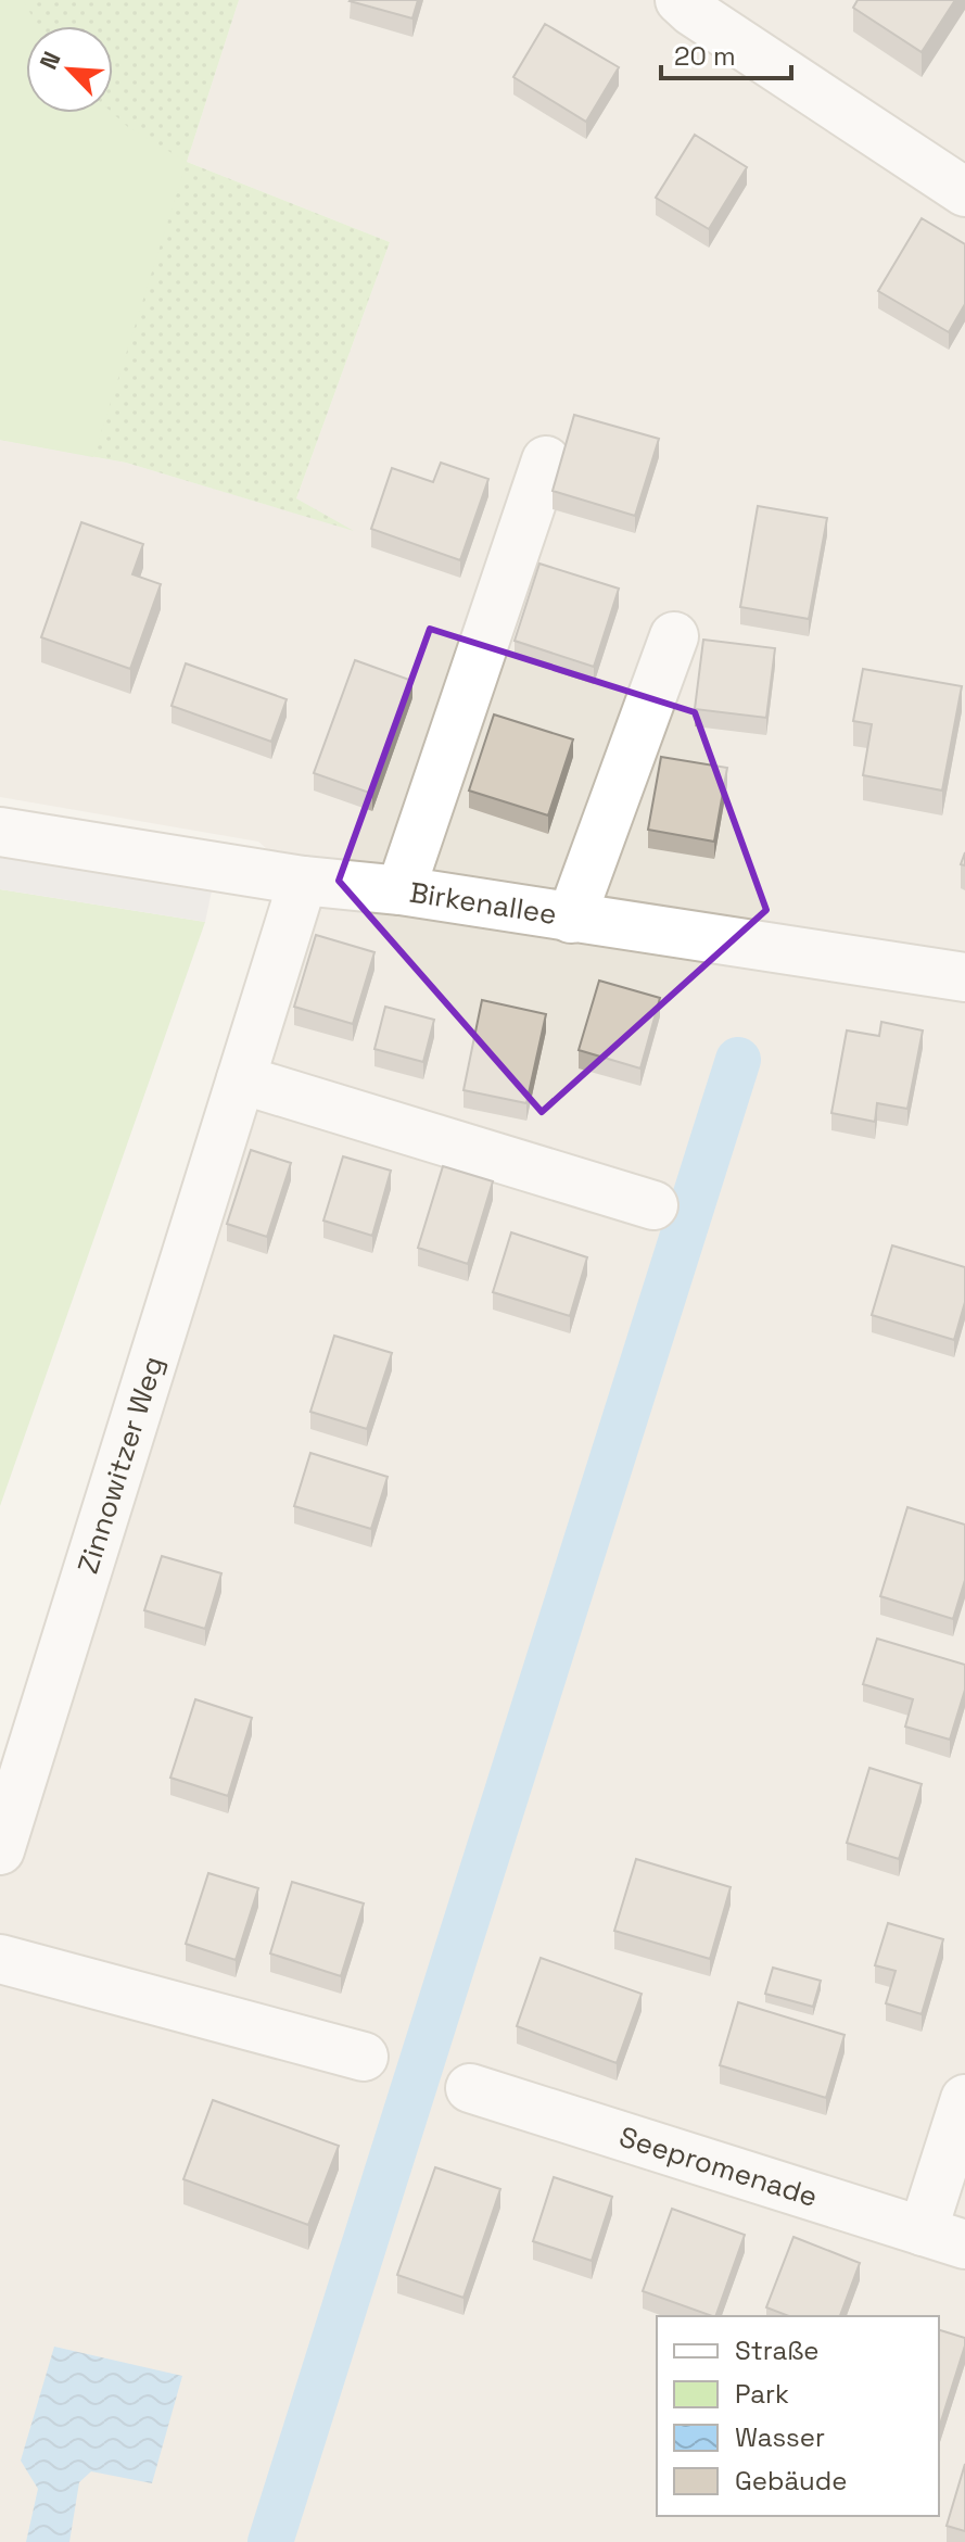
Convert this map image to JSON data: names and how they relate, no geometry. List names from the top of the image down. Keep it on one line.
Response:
{"streets":{"street":["Birkenallee","Zinnowitzer Weg","Seepromenade"]},"crossings":[["Birkenallee","Zinnowitzer Weg"]],"legend":["Straße","Park","Wasser","Gebäude"],"scale_bar":"20 m","north":"top left"}
